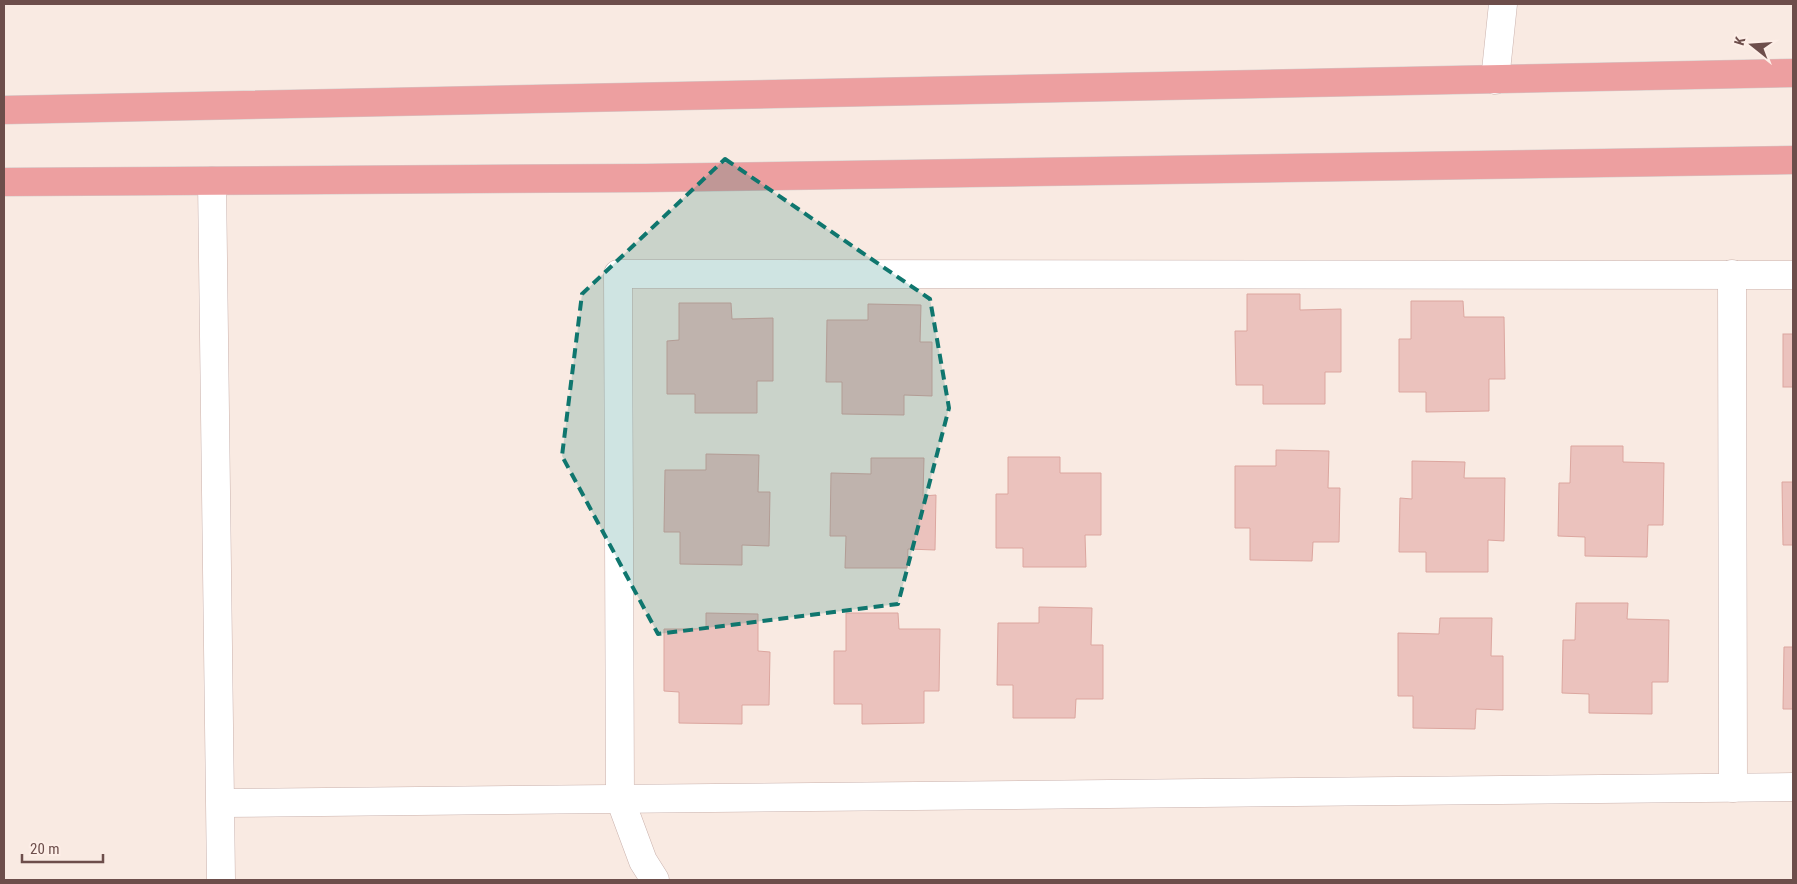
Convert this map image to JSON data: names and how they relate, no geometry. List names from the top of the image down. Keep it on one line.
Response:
{"scale_bar":"20 m","north":"left"}
